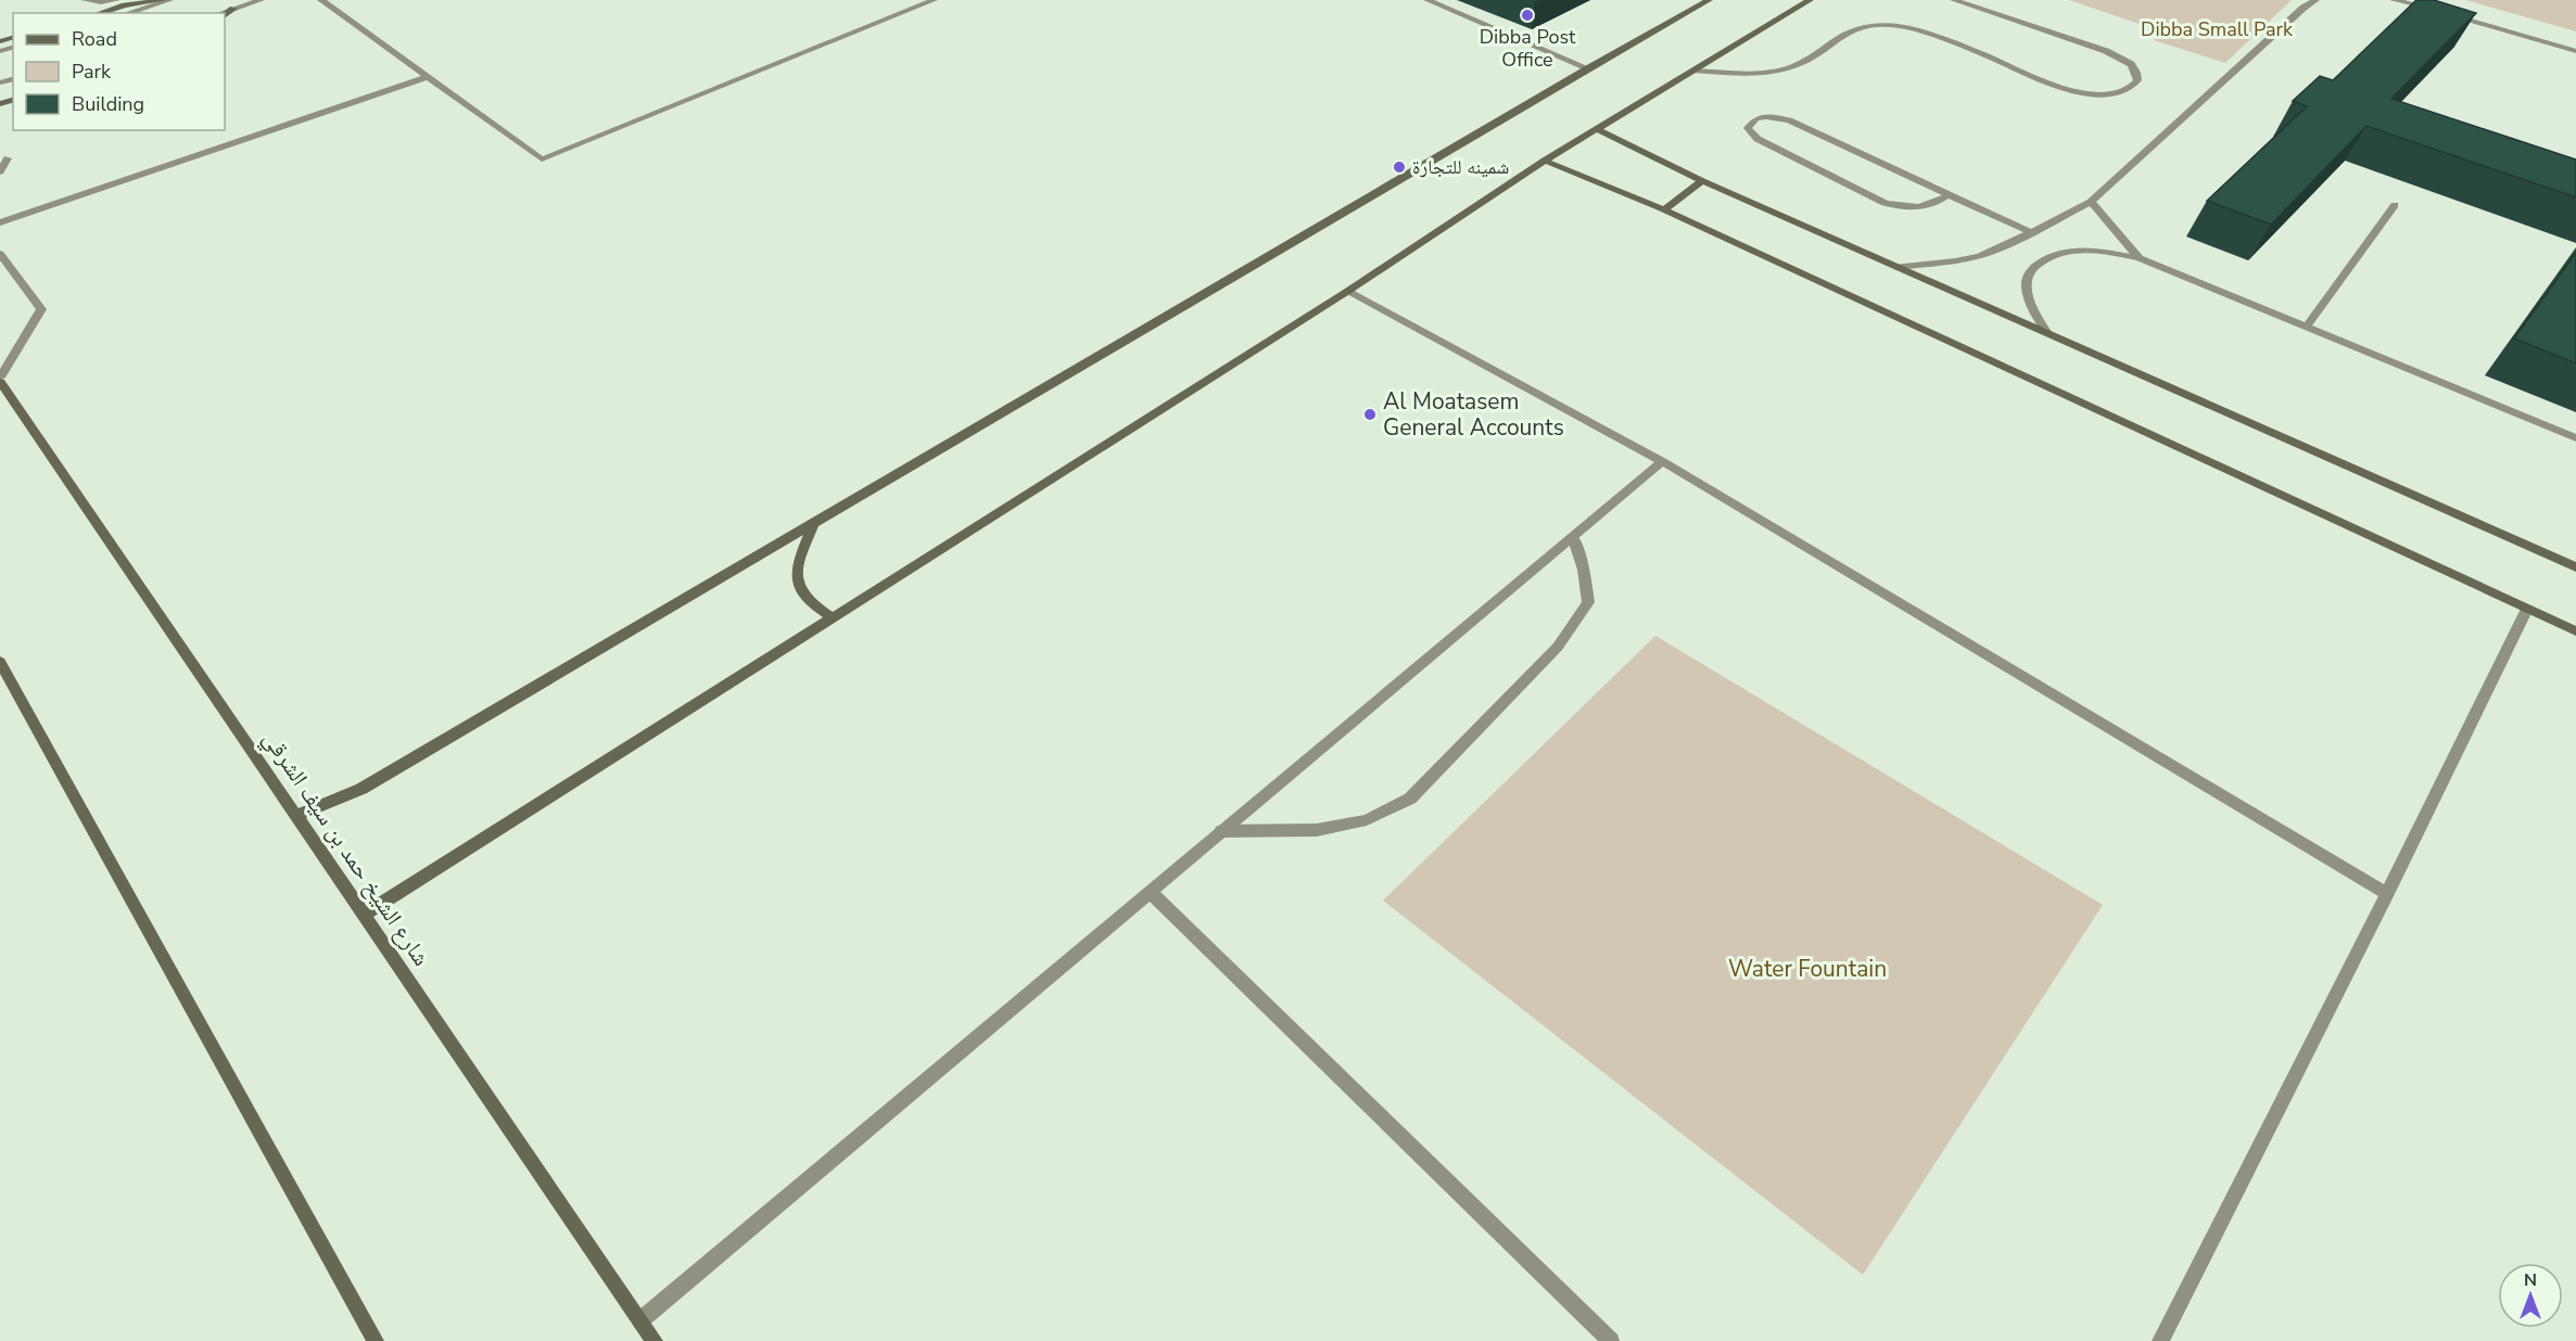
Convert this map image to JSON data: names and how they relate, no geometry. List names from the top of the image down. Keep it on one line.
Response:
{"streets":{"street":["شارع الشيخ حمد بن سيف الشرقي"]},"parks":["Dibba Small Park","Water Fountain"],"places":["Dibba Post Office","شمينه للتجارة","Al Moatasem General Accounts"],"legend":["Road","Park","Building"],"north":"top"}
